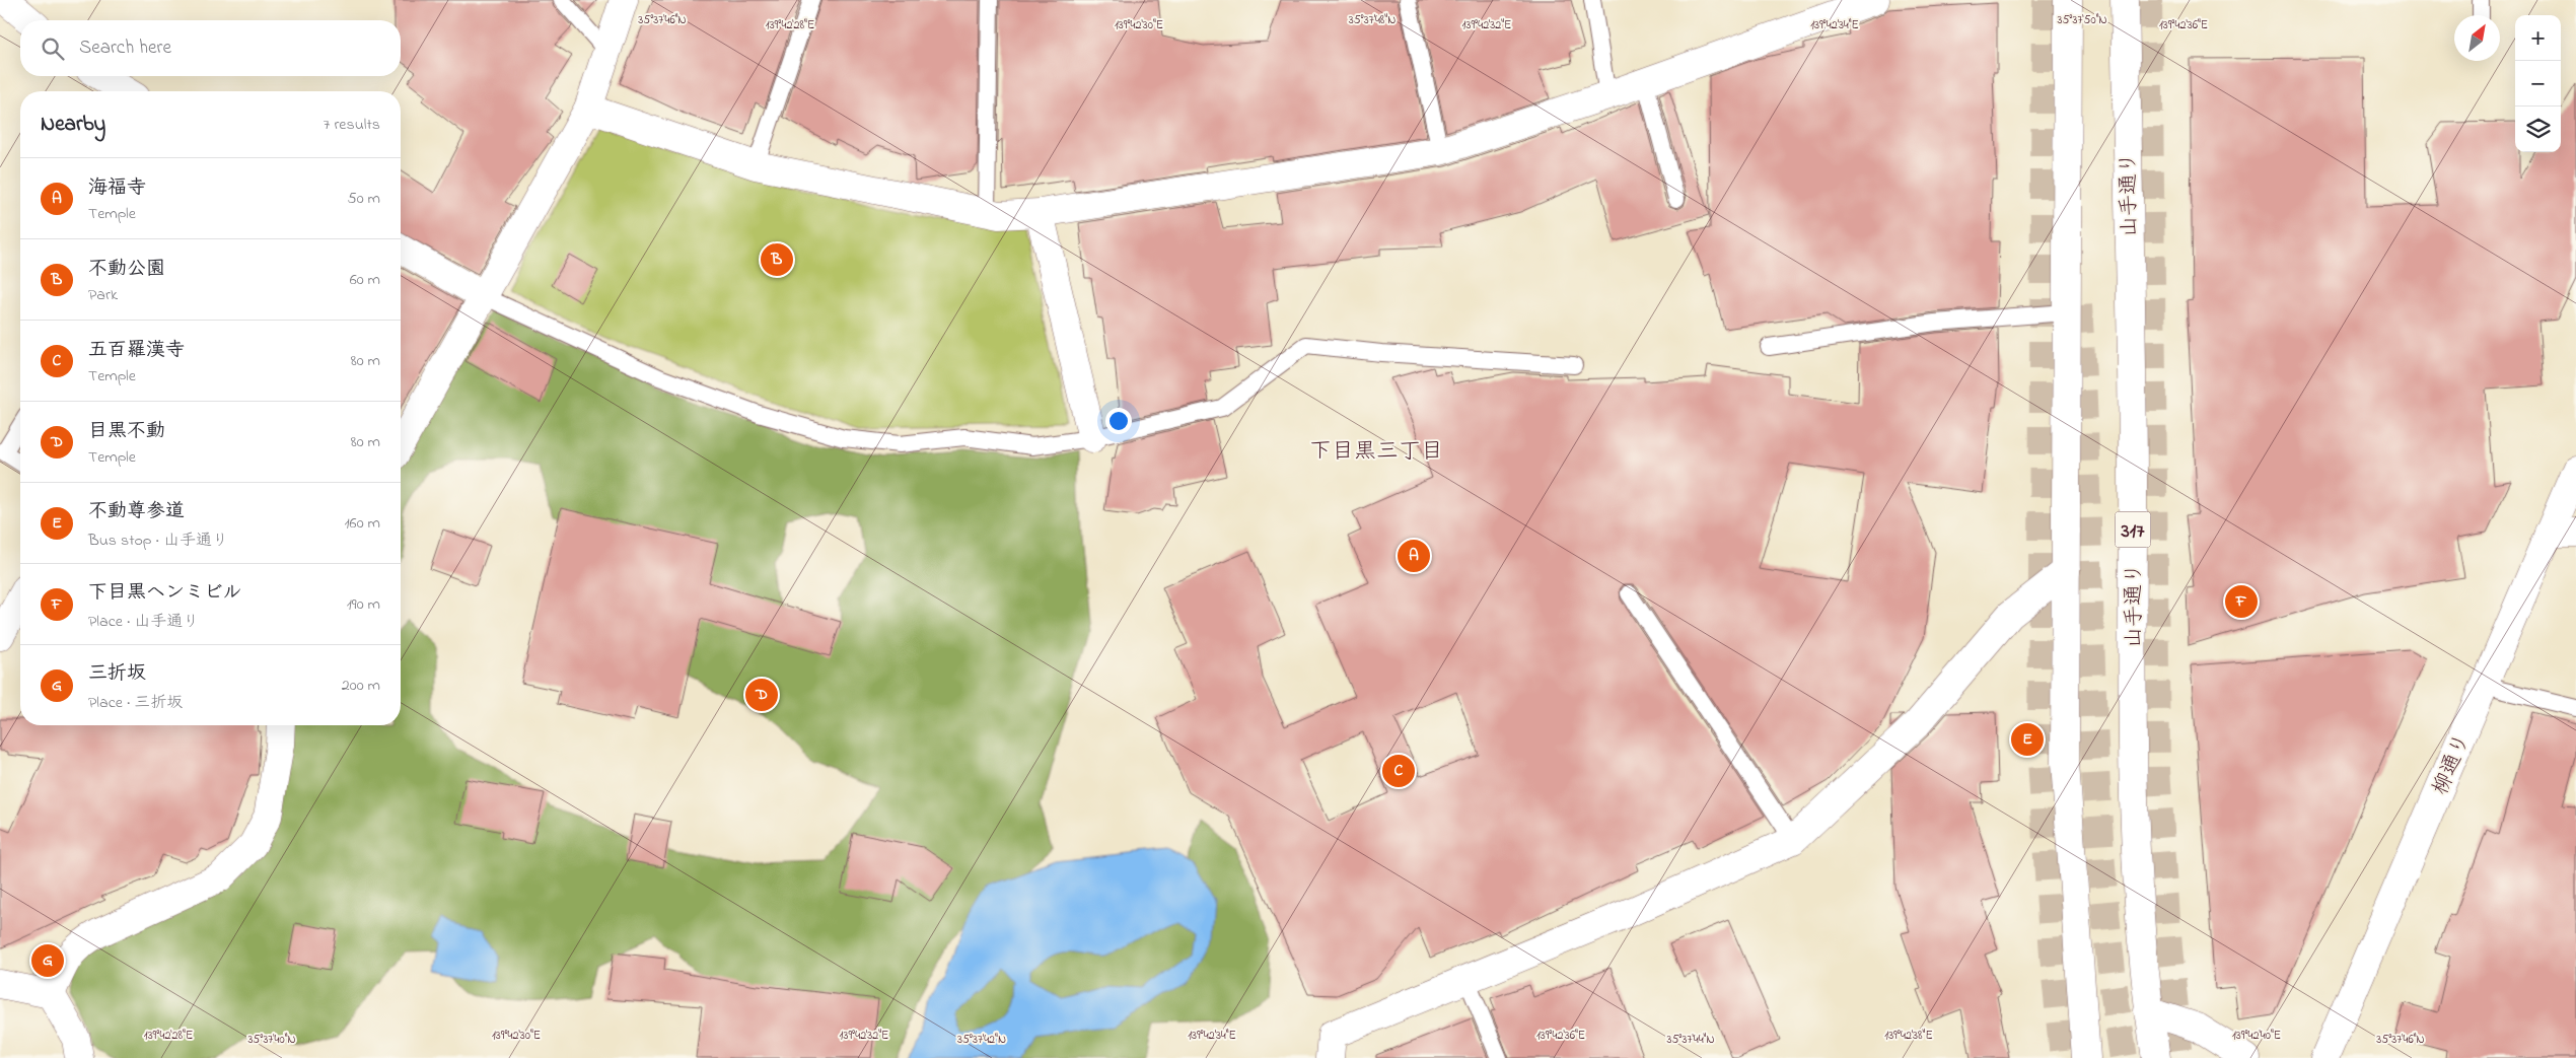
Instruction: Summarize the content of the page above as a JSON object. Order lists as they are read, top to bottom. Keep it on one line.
{"streets":{"street":["山手通り","317","柳通り"]},"districts":["下目黒三丁目"],"north":"top right","page":{"map_buttons":["+","−"],"search":"Search here","heading":["Nearby","7 results"],"list":[{"mark":"A","name":"海福寺","note":"Temple","value":"50 m"},{"mark":"B","name":"不動公園","note":"Park","value":"60 m"},{"mark":"C","name":"五百羅漢寺","note":"Temple","value":"80 m"},{"mark":"D","name":"目黒不動","note":"Temple","value":"80 m"},{"mark":"E","name":"不動尊参道","note":"Bus stop · 山手通り","value":"160 m"},{"mark":"F","name":"下目黒ヘンミビル","note":"Place · 山手通り","value":"190 m"},{"mark":"G","name":"三折坂","note":"Place · 三折坂","value":"200 m"}],"pins":["B","A","F","D","E","C","G"]},"coordinates":["35°37'46\"N","35°37'48\"N","35°37'50\"N","139°42'28\"E","139°42'30\"E","139°42'32\"E","139°42'36\"E","139°42'34\"E","139°42'38\"E","139°42'40\"E","35°37'40\"N","35°37'42\"N","35°37'44\"N"]}
